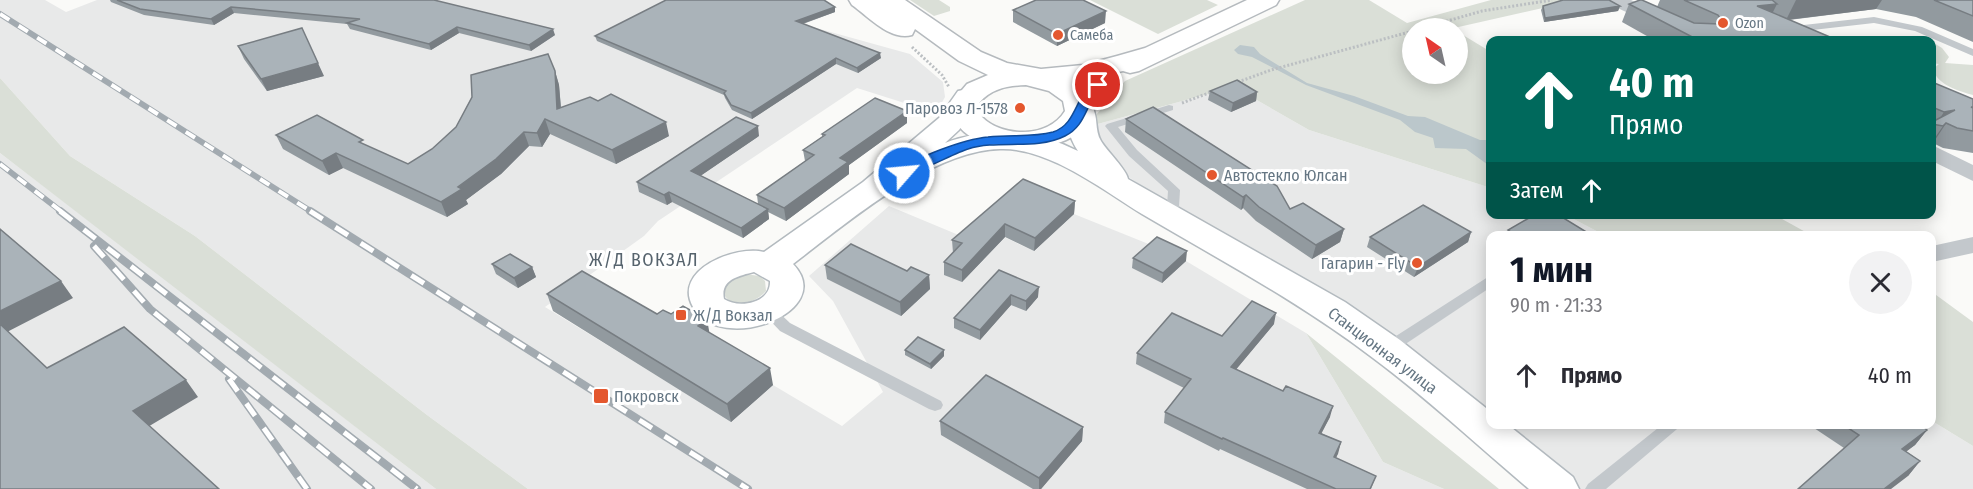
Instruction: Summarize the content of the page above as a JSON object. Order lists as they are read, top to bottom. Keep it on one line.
{"streets":{"street":["Станционная улица"]},"districts":["Ж/Д ВОКЗАЛ"],"places":{"other":["Ozon","Самеба","Паровоз Л-1578","Автостекло Юлсан","Гагарин - Fly"],"transit":["Ж/Д Вокзал","Покровск"]},"north":"top left","page":{"turn":["40 m","Прямо"],"then":"Затем","heading":["1 мин","90 m · 21:33"],"list":[{"name":"Прямо","value":"40 m"}]}}
